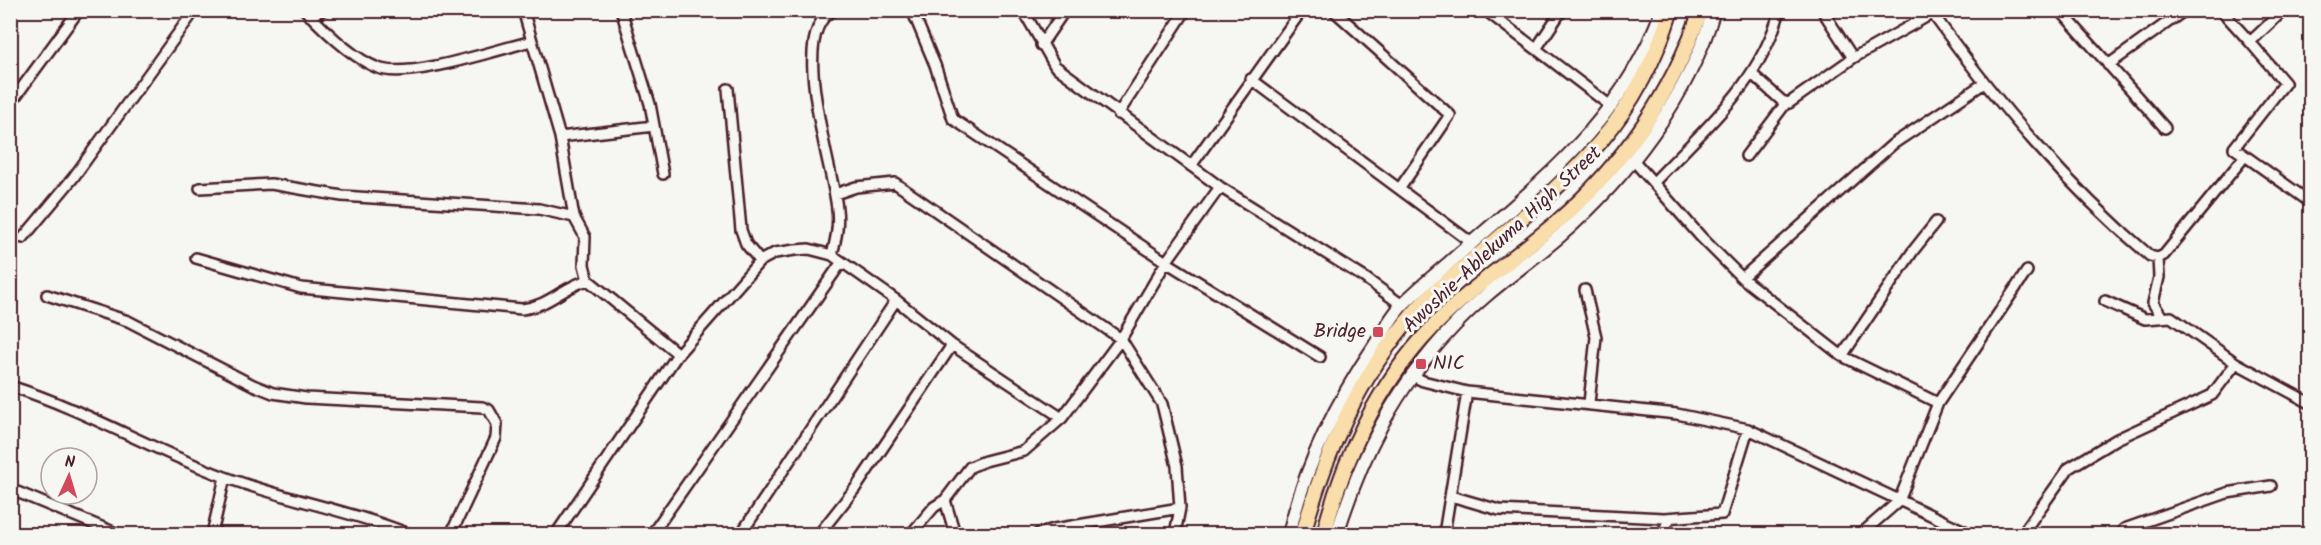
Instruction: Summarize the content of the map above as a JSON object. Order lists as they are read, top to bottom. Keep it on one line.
{"streets":{"main road":["Awoshie-Ablekuma High Street"]},"places":{"transit":["Bridge","NIC"]},"north":"top"}
